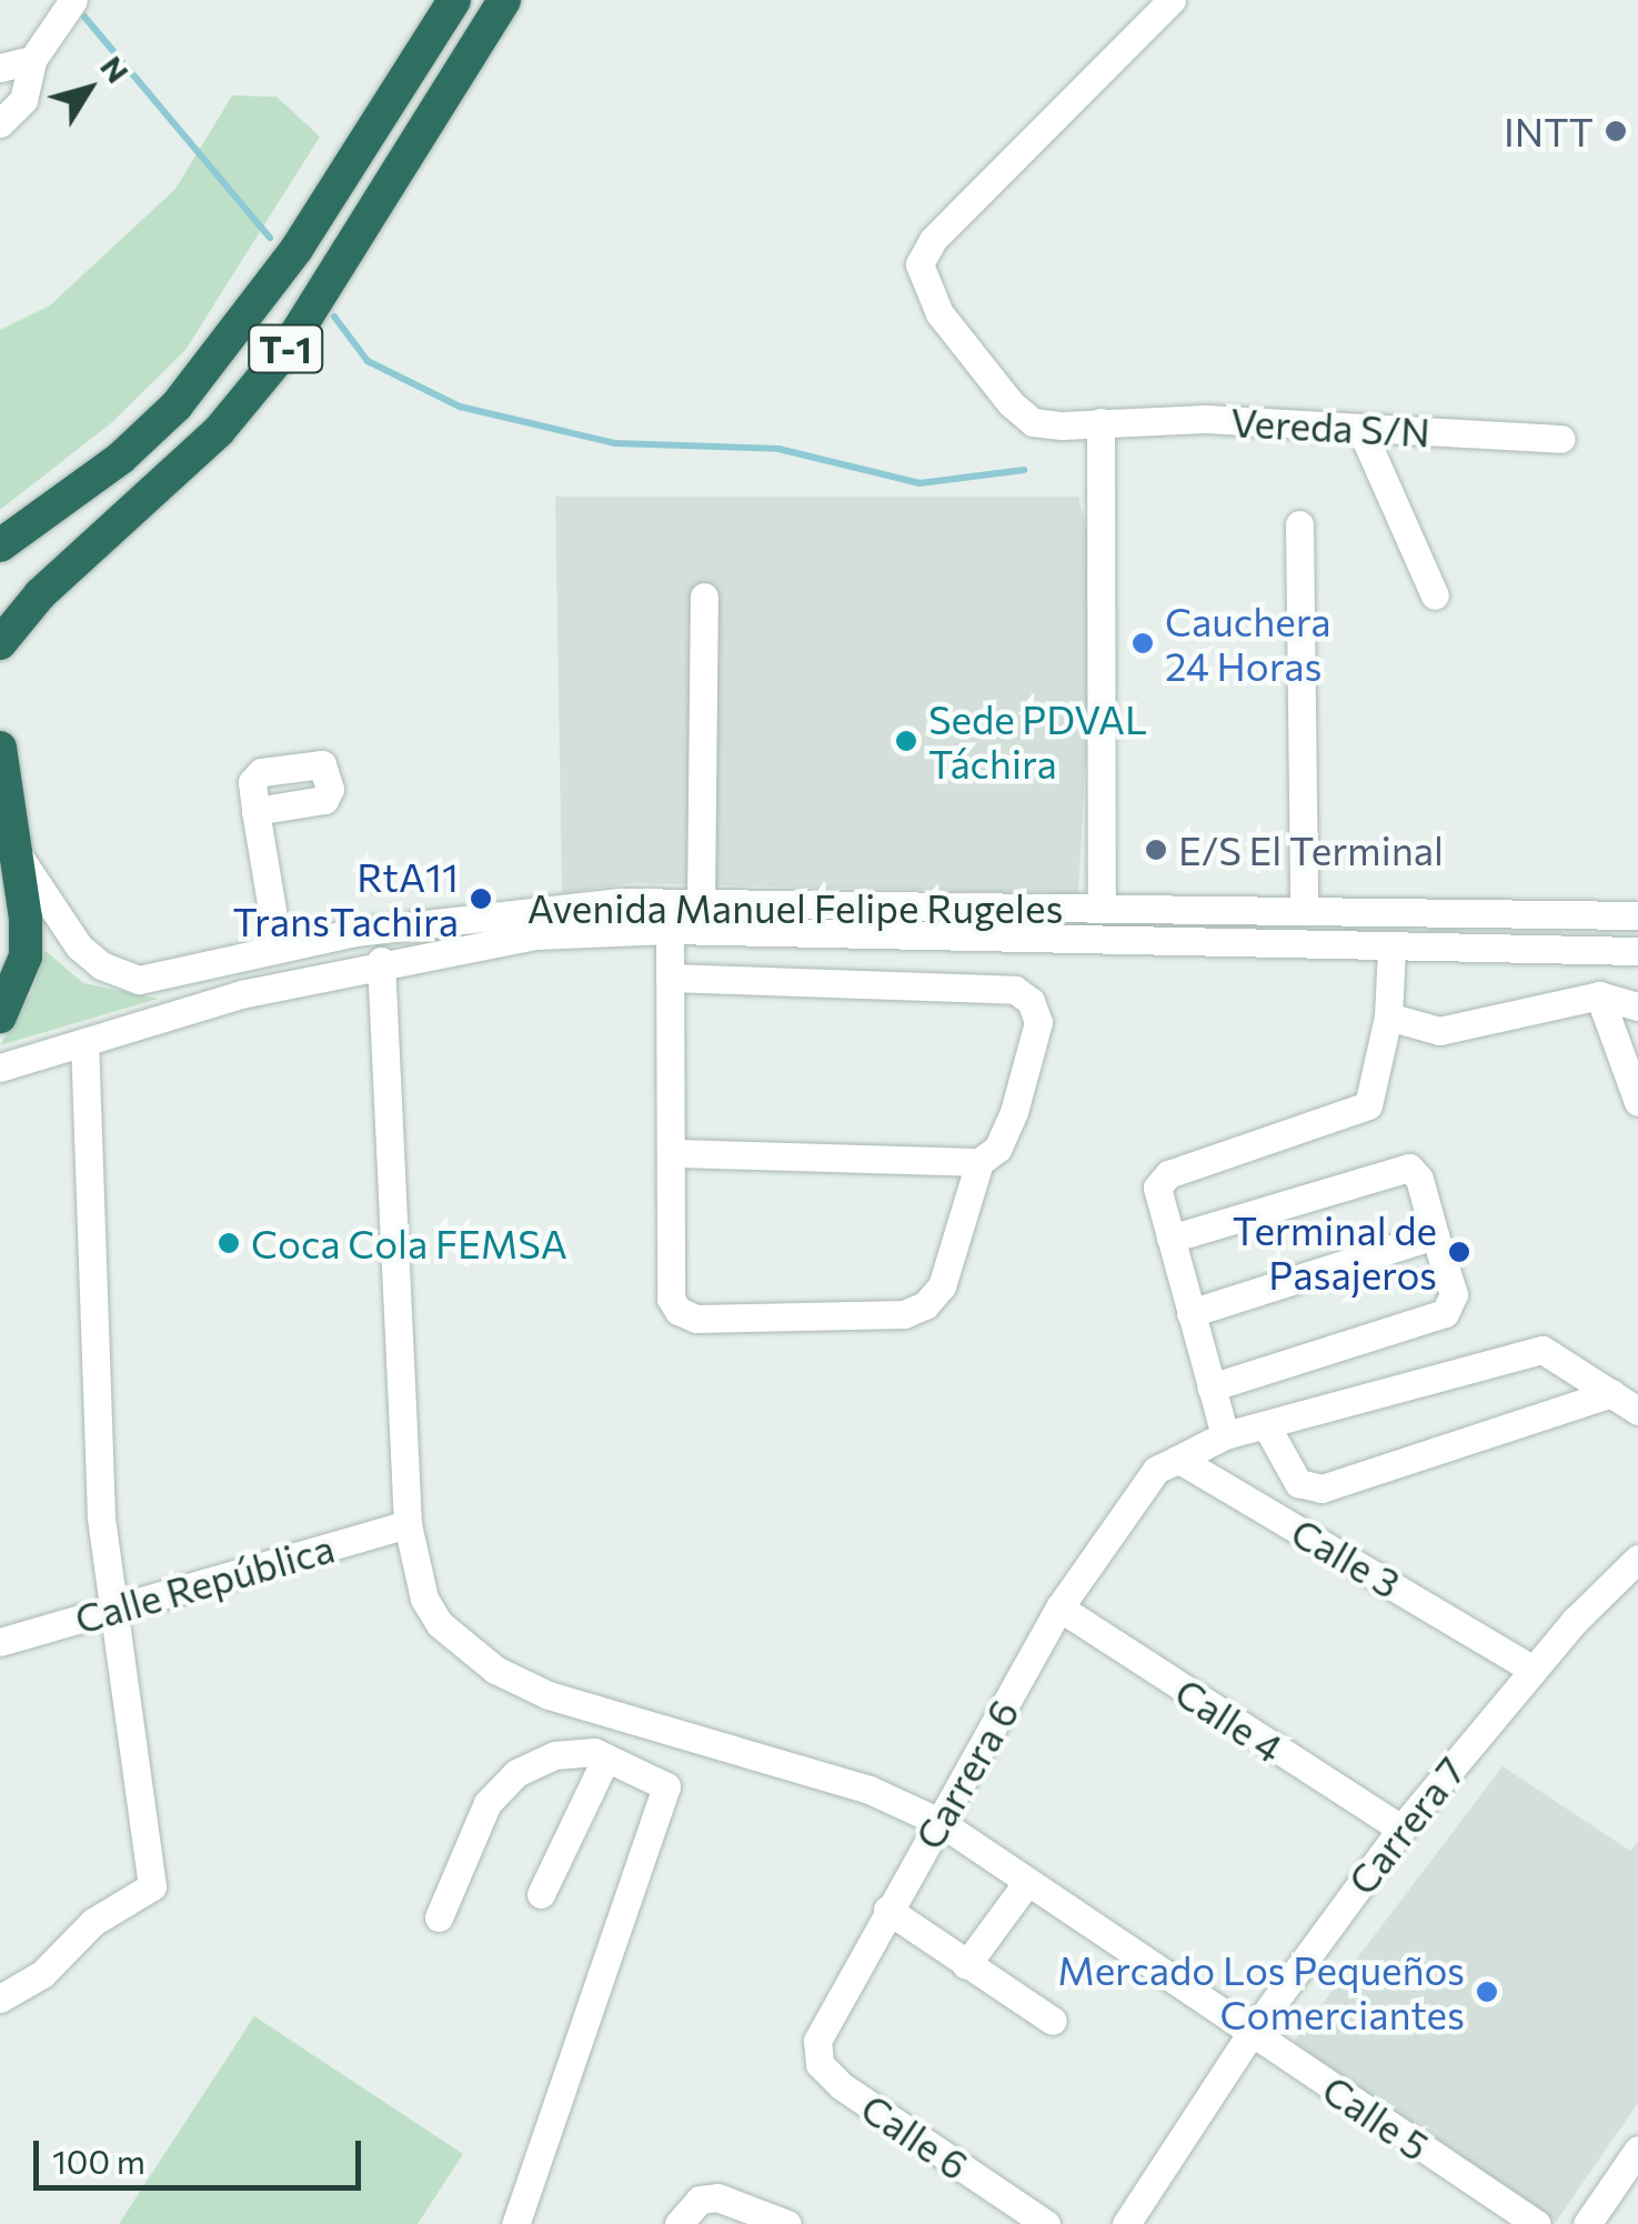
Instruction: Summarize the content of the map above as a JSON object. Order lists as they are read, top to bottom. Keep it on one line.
{"streets":{"highway":["T-1"],"street":["Vereda S/N","Avenida Manuel Felipe Rugeles","Calle 3","Calle República","Calle 4","Carrera 6","Carrera 7","Calle 5","Calle 6"]},"crossings":[["Avenida Manuel Felipe Rugeles","Calle 5"],["Calle 3","Carrera 6"],["Calle 3","Carrera 7"],["Calle República","Calle 5"],["Calle 4","Carrera 6"],["Calle 4","Carrera 7"],["Carrera 6","Calle 5"],["Carrera 6","Calle 6"],["Carrera 7","Calle 5"]],"places":["INTT","Cauchera 24 Horas","Sede PDVAL Táchira","E/S El Terminal","RtA11 TransTachira","Coca Cola FEMSA","Terminal de Pasajeros","Mercado Los Pequeños Comerciantes"],"scale_bar":"100 m","north":"top right"}
